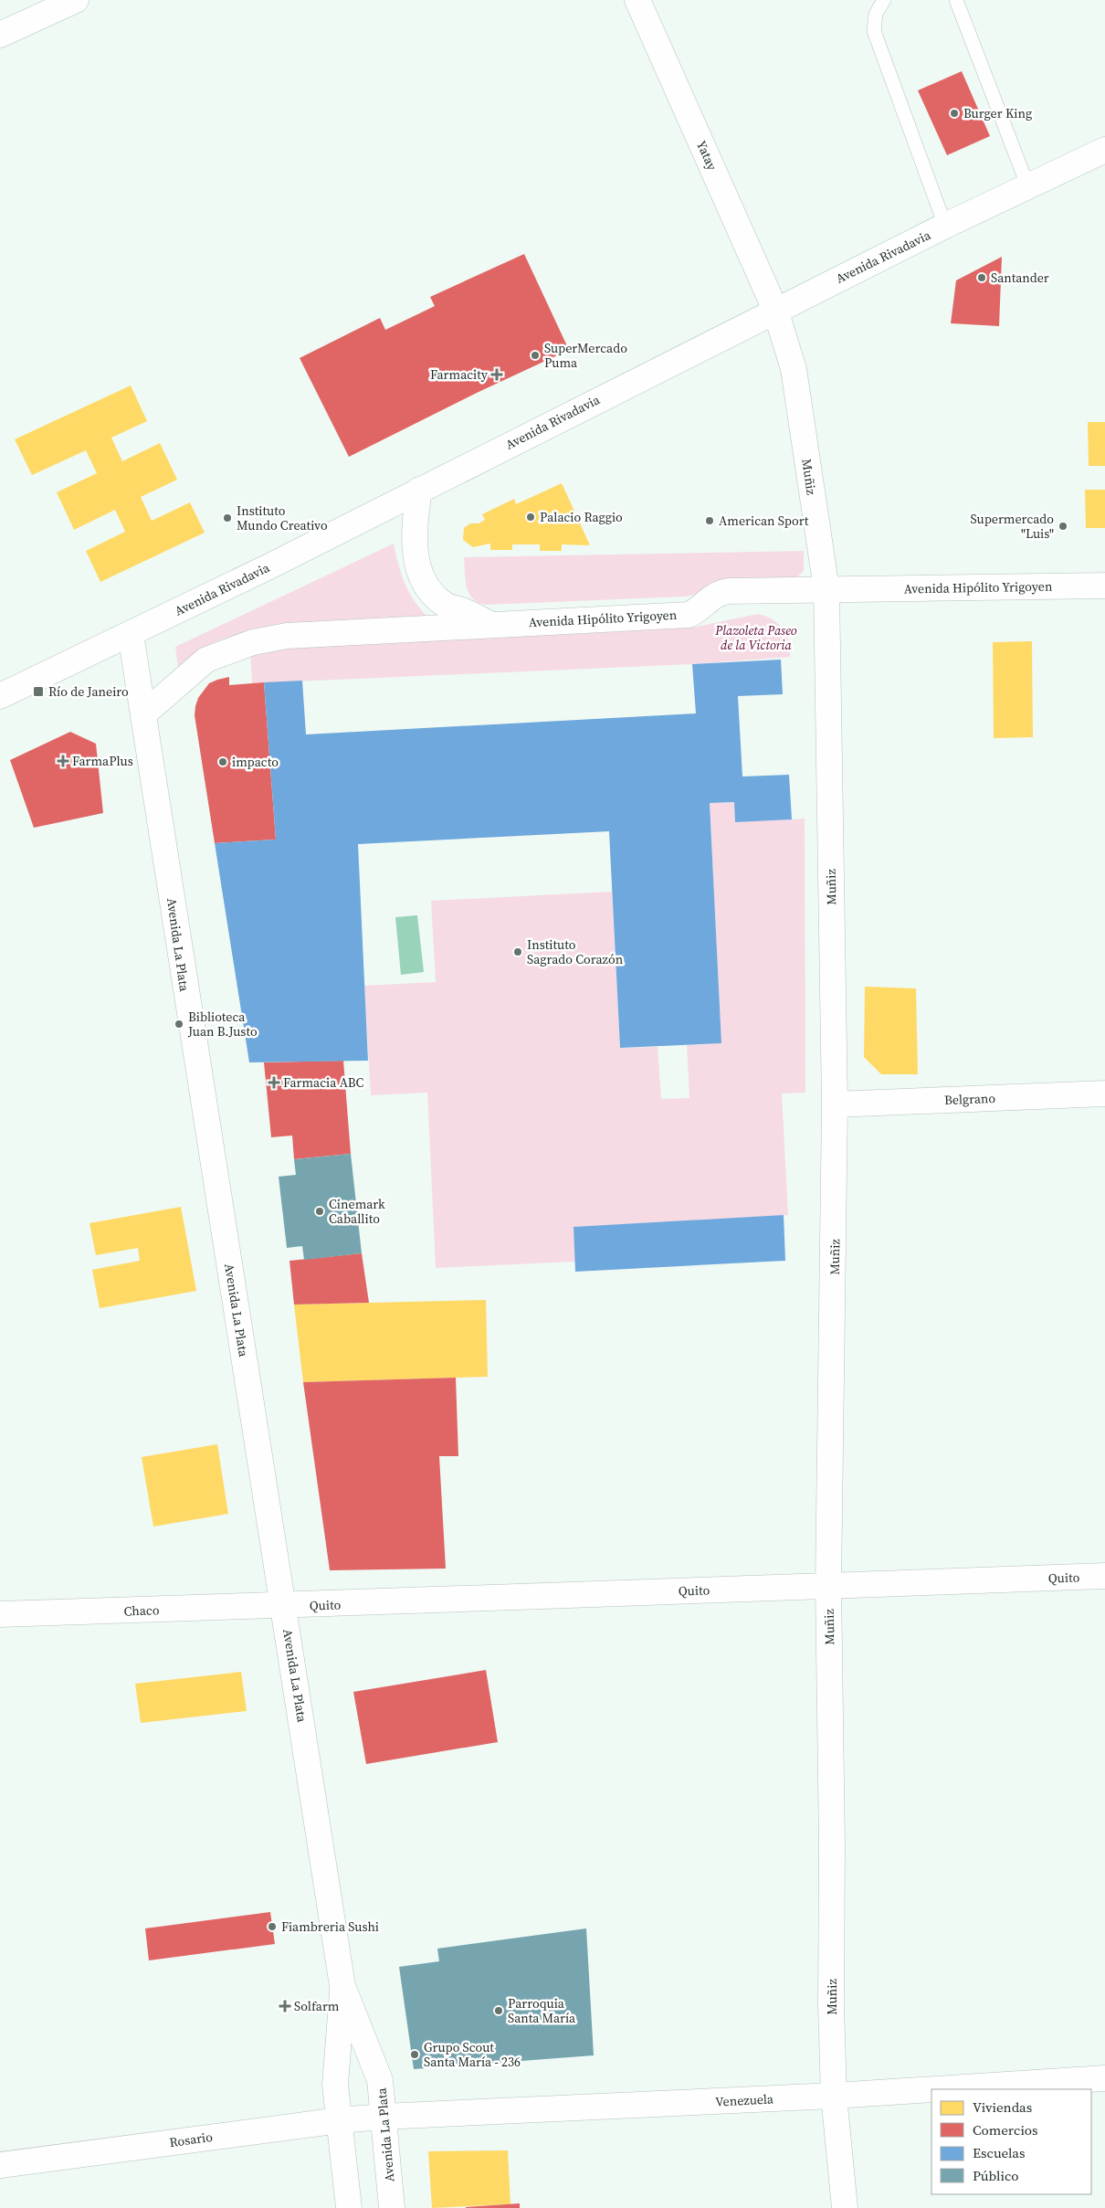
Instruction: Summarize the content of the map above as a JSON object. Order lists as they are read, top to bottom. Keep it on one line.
{"streets":{"street":["Yatay","Avenida Rivadavia","Muñiz","Avenida Hipólito Yrigoyen","Avenida La Plata","Belgrano","Quito","Chaco","Venezuela","Rosario"]},"crossings":[["Yatay","Avenida Rivadavia"],["Yatay","Muñiz"],["Avenida Rivadavia","Muñiz"],["Avenida Rivadavia","Avenida La Plata"],["Muñiz","Avenida Hipólito Yrigoyen"],["Muñiz","Belgrano"],["Muñiz","Quito"],["Muñiz","Venezuela"],["Avenida Hipólito Yrigoyen","Avenida La Plata"],["Avenida La Plata","Quito"],["Avenida La Plata","Chaco"],["Avenida La Plata","Venezuela"],["Avenida La Plata","Rosario"],["Quito","Chaco"],["Venezuela","Rosario"]],"parks":["Plazoleta Paseo de la Victoria"],"places":{"other":["Burger King","Santander","SuperMercado Puma","Palacio Raggio","Instituto Mundo Creativo","American Sport","Supermercado \"Luis\"","impacto","Instituto Sagrado Corazón","Biblioteca Juan B.Justo","Cinemark Caballito","Fiambreria Sushi","Parroquia Santa María","Grupo Scout Santa María - 236"],"health":["Farmacity","FarmaPlus","Farmacia ABC","Solfarm"],"transit":["Río de Janeiro"]},"legend":["Viviendas","Comercios","Escuelas","Público"]}
